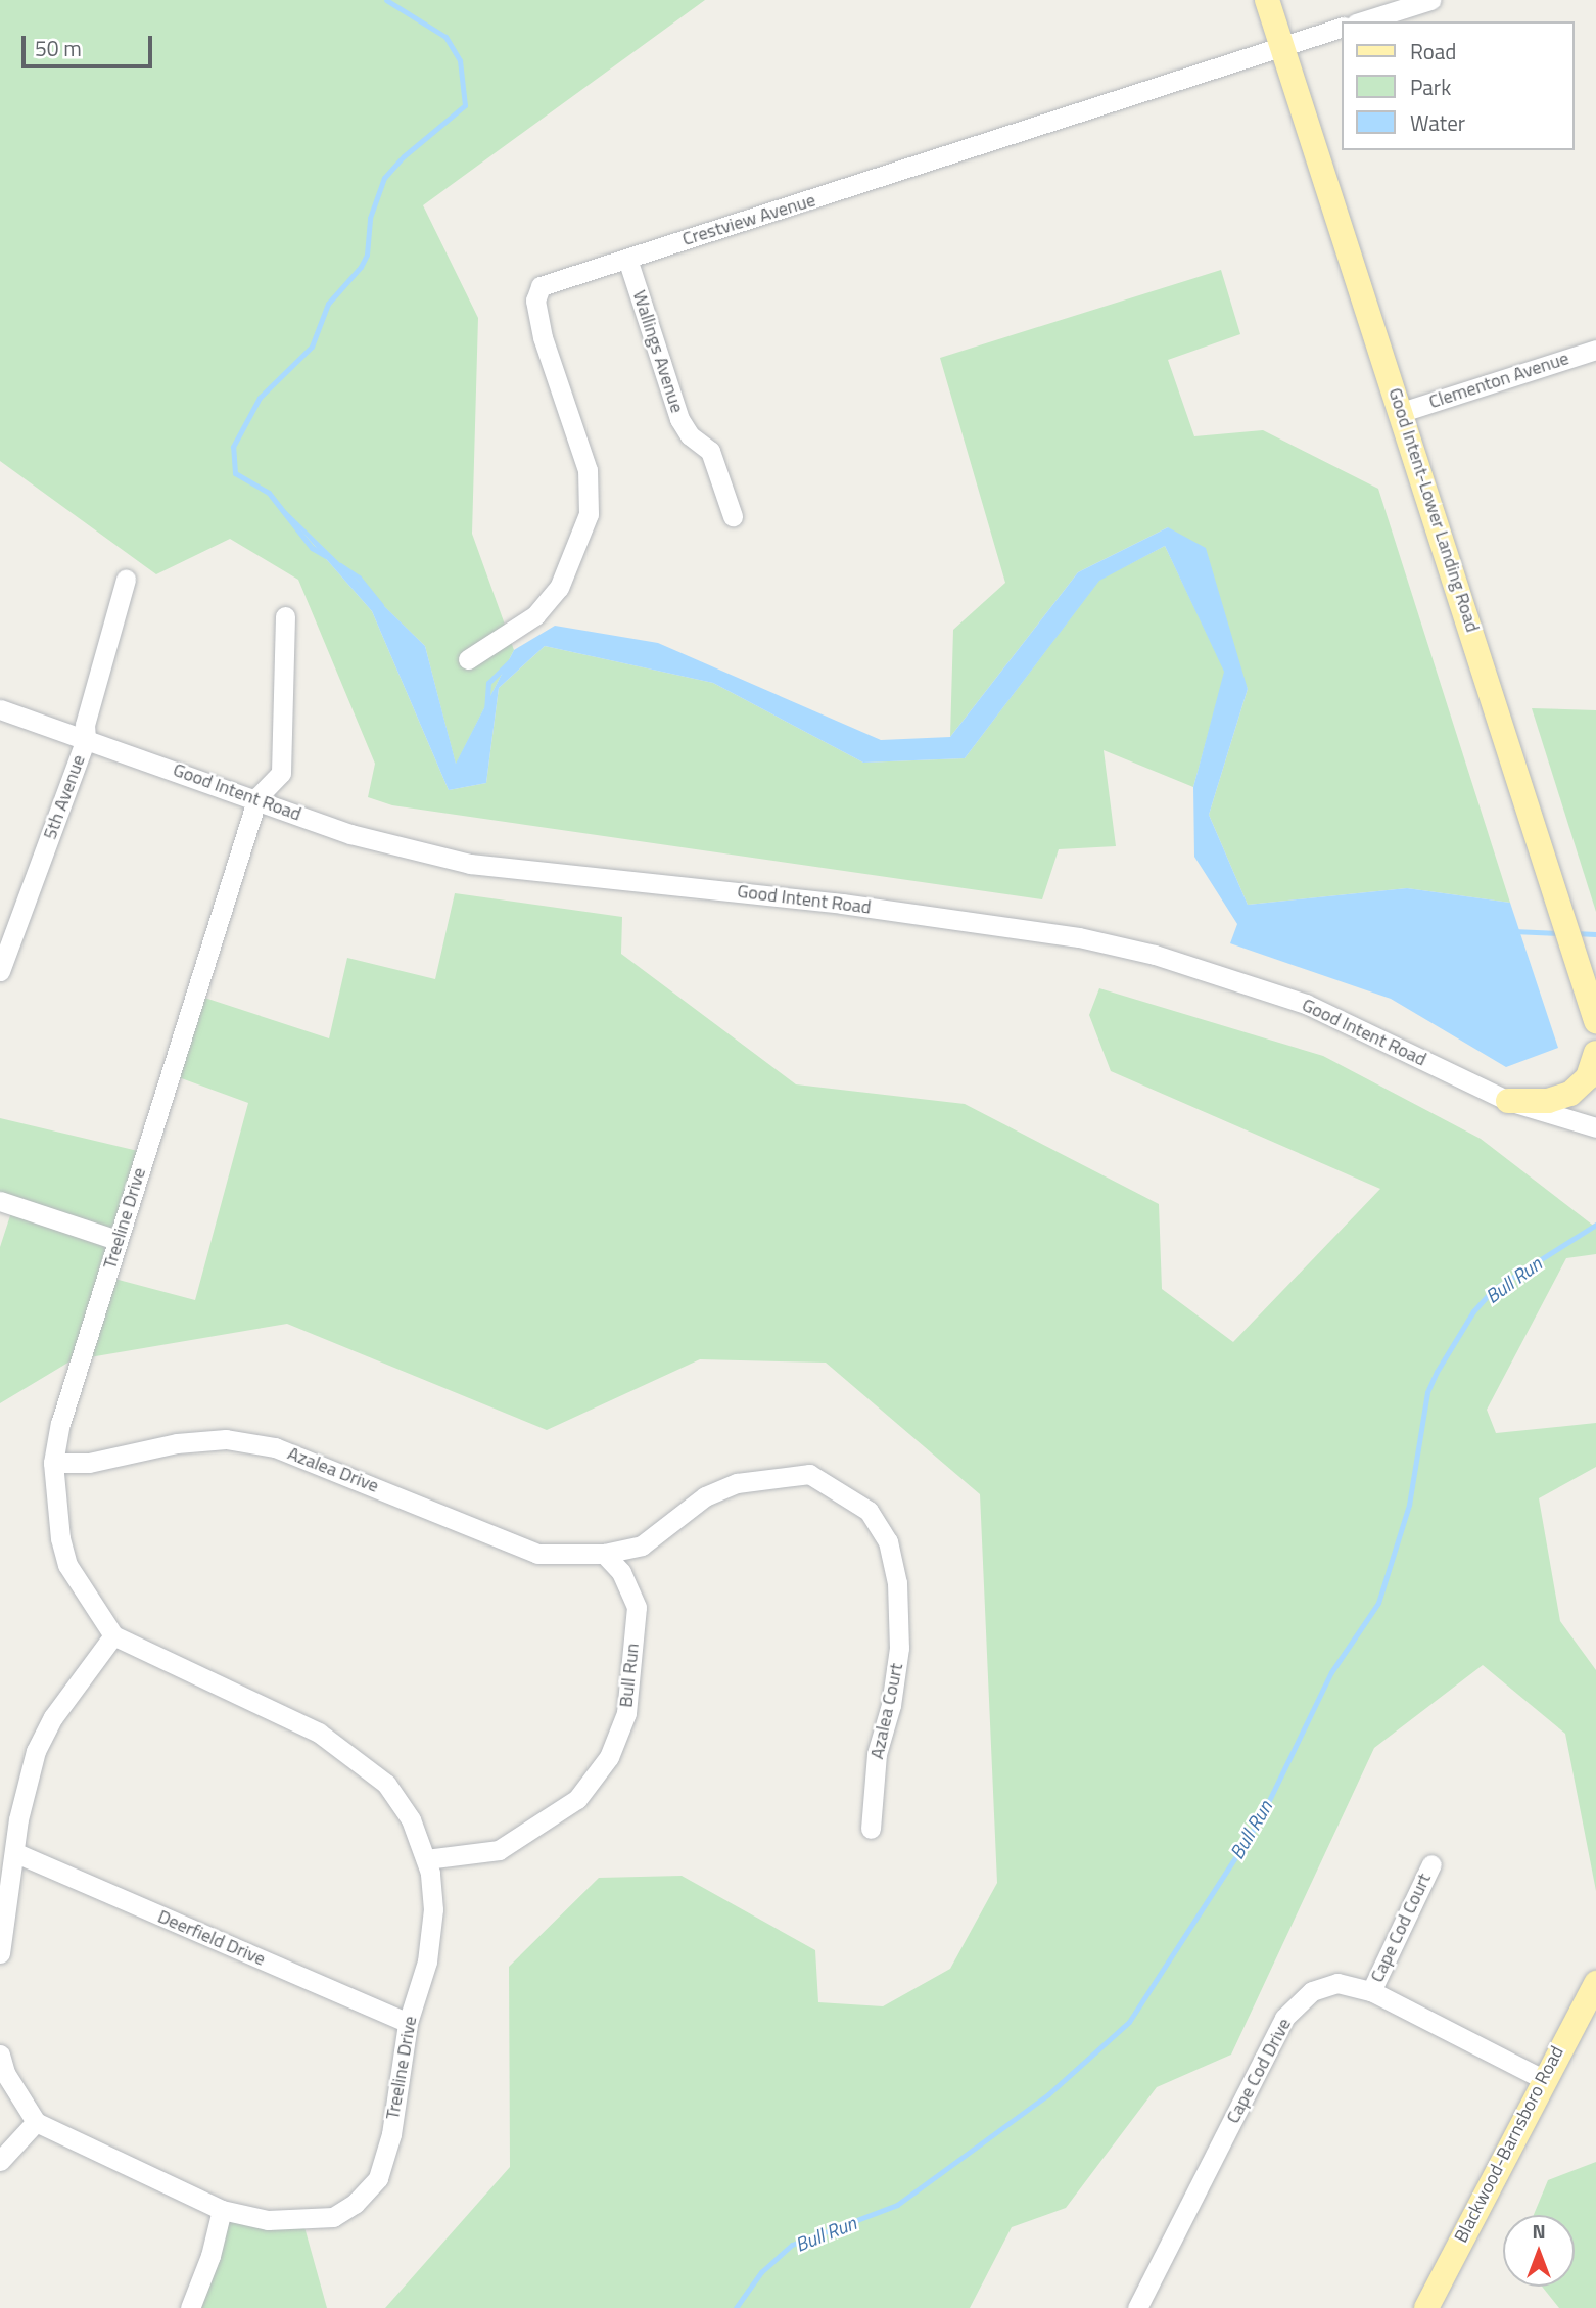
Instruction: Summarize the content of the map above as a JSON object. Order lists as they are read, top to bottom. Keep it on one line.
{"streets":{"main road":["Good Intent-Lower Landing Road","Blackwood-Barnsboro Road"],"street":["Crestview Avenue","Wallings Avenue","Clementon Avenue","Good Intent Road","5th Avenue","Treeline Drive","Azalea Drive","Bull Run","Azalea Court","Cape Cod Court","Deerfield Drive","Cape Cod Drive"]},"crossings":[["Crestview Avenue","Wallings Avenue"],["Crestview Avenue","Good Intent-Lower Landing Road"],["Clementon Avenue","Good Intent-Lower Landing Road"],["Good Intent Road","5th Avenue"],["Good Intent Road","Treeline Drive"],["Treeline Drive","Azalea Drive"],["Treeline Drive","Bull Run"],["Treeline Drive","Deerfield Drive"],["Azalea Drive","Bull Run"],["Azalea Drive","Azalea Court"],["Bull Run","Azalea Court"],["Cape Cod Court","Cape Cod Drive"],["Cape Cod Drive","Blackwood-Barnsboro Road"]],"water":["Bull Run"],"legend":["Road","Park","Water"],"scale_bar":"50 m","north":"top"}
